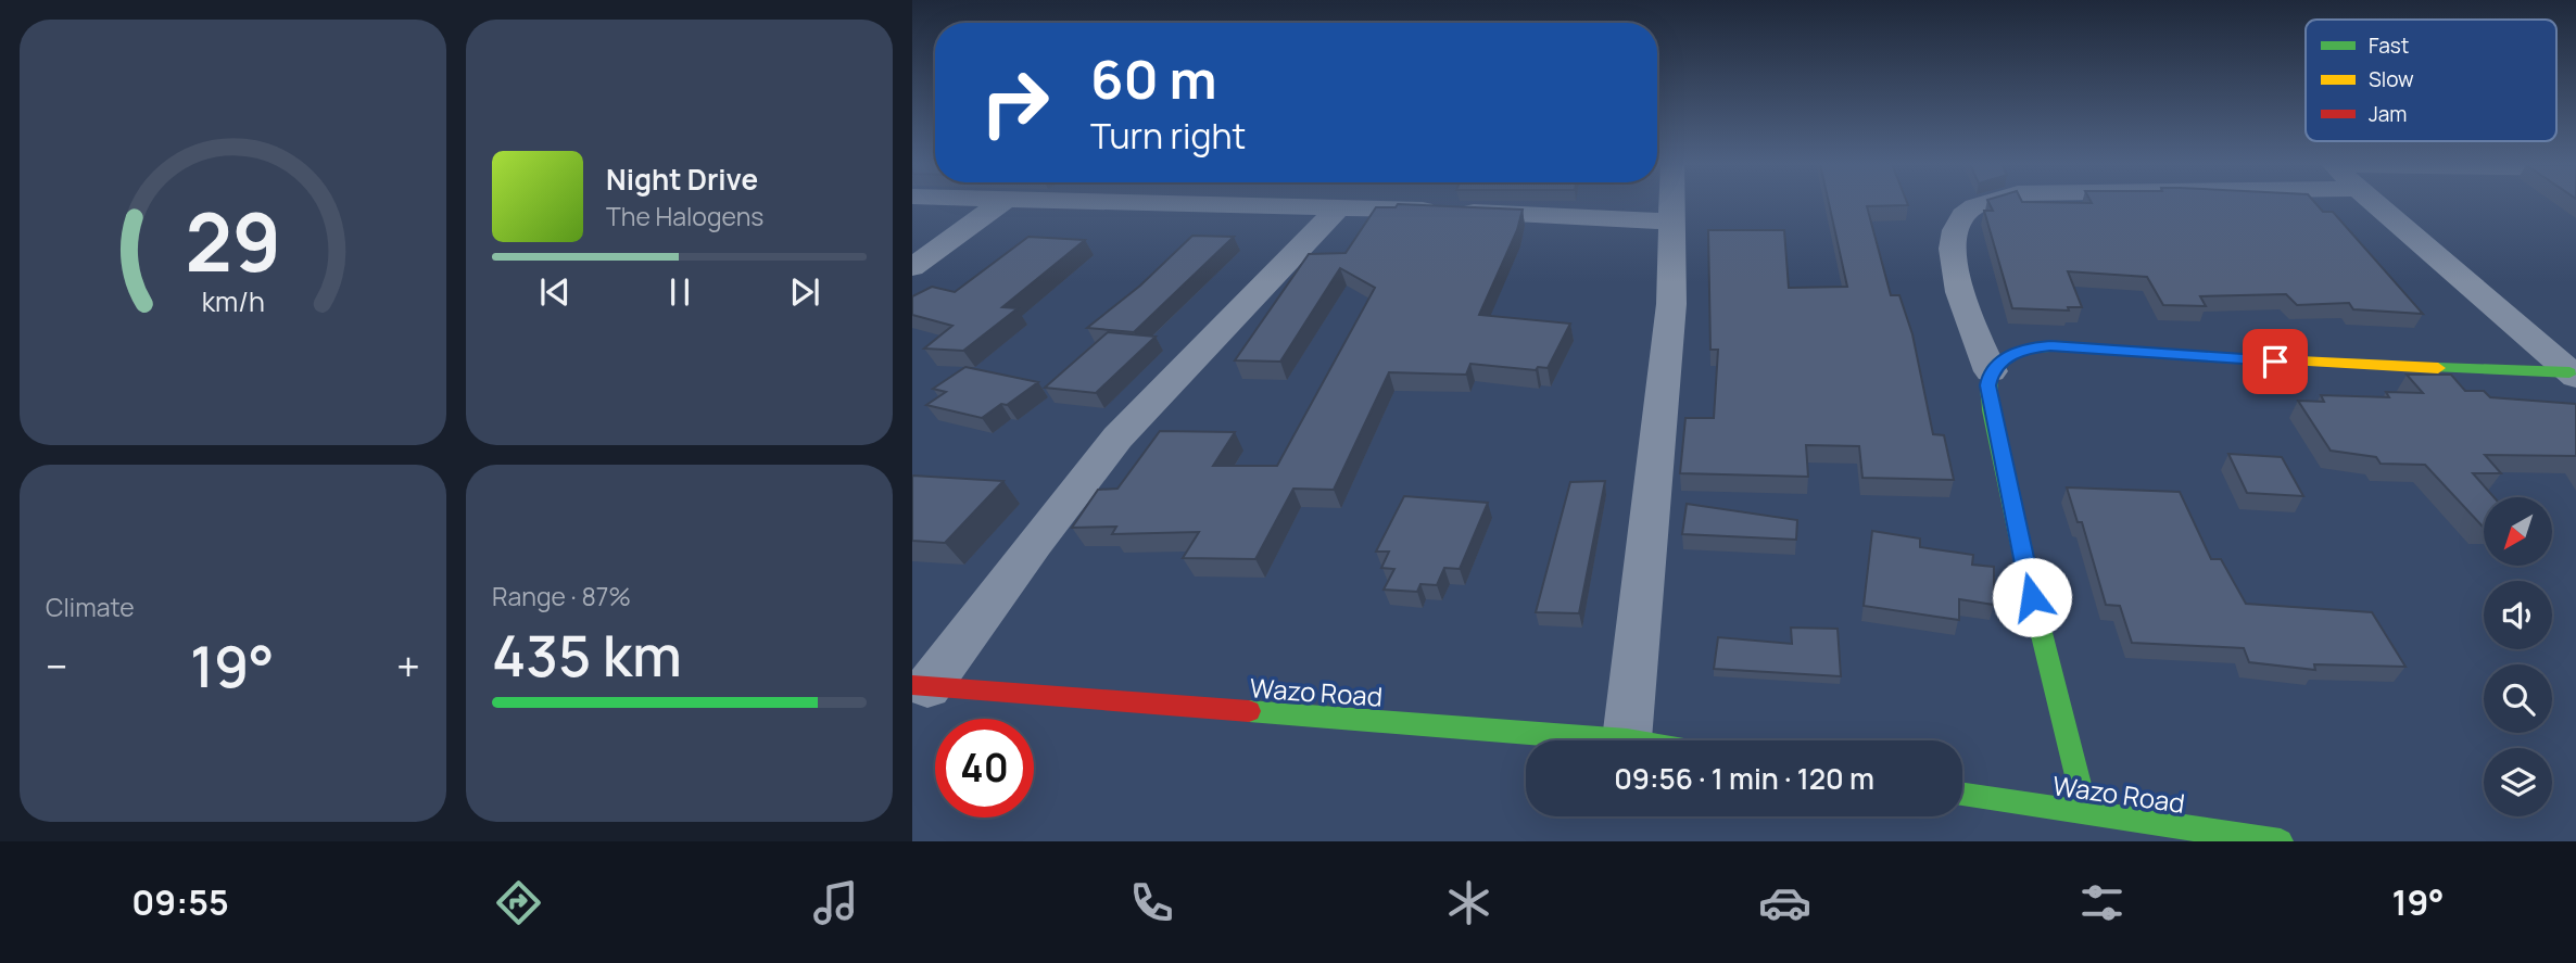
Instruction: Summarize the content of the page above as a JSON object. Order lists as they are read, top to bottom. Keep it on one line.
{"streets":{"street":["Wazo Road"]},"legend":["Fast","Slow","Jam"],"north":"bottom left","page":{"turn":["60 m","Turn right"],"song":["Night Drive","The Halogens"],"tile":["Climate",["Range · 87%","435 km"]],"heat":["−","19°","+"],"limit":"40","trip":"09:56 · 1 min · 120 m","tabs":["09:55","19°"],"gauge":["29","km/h"]}}
